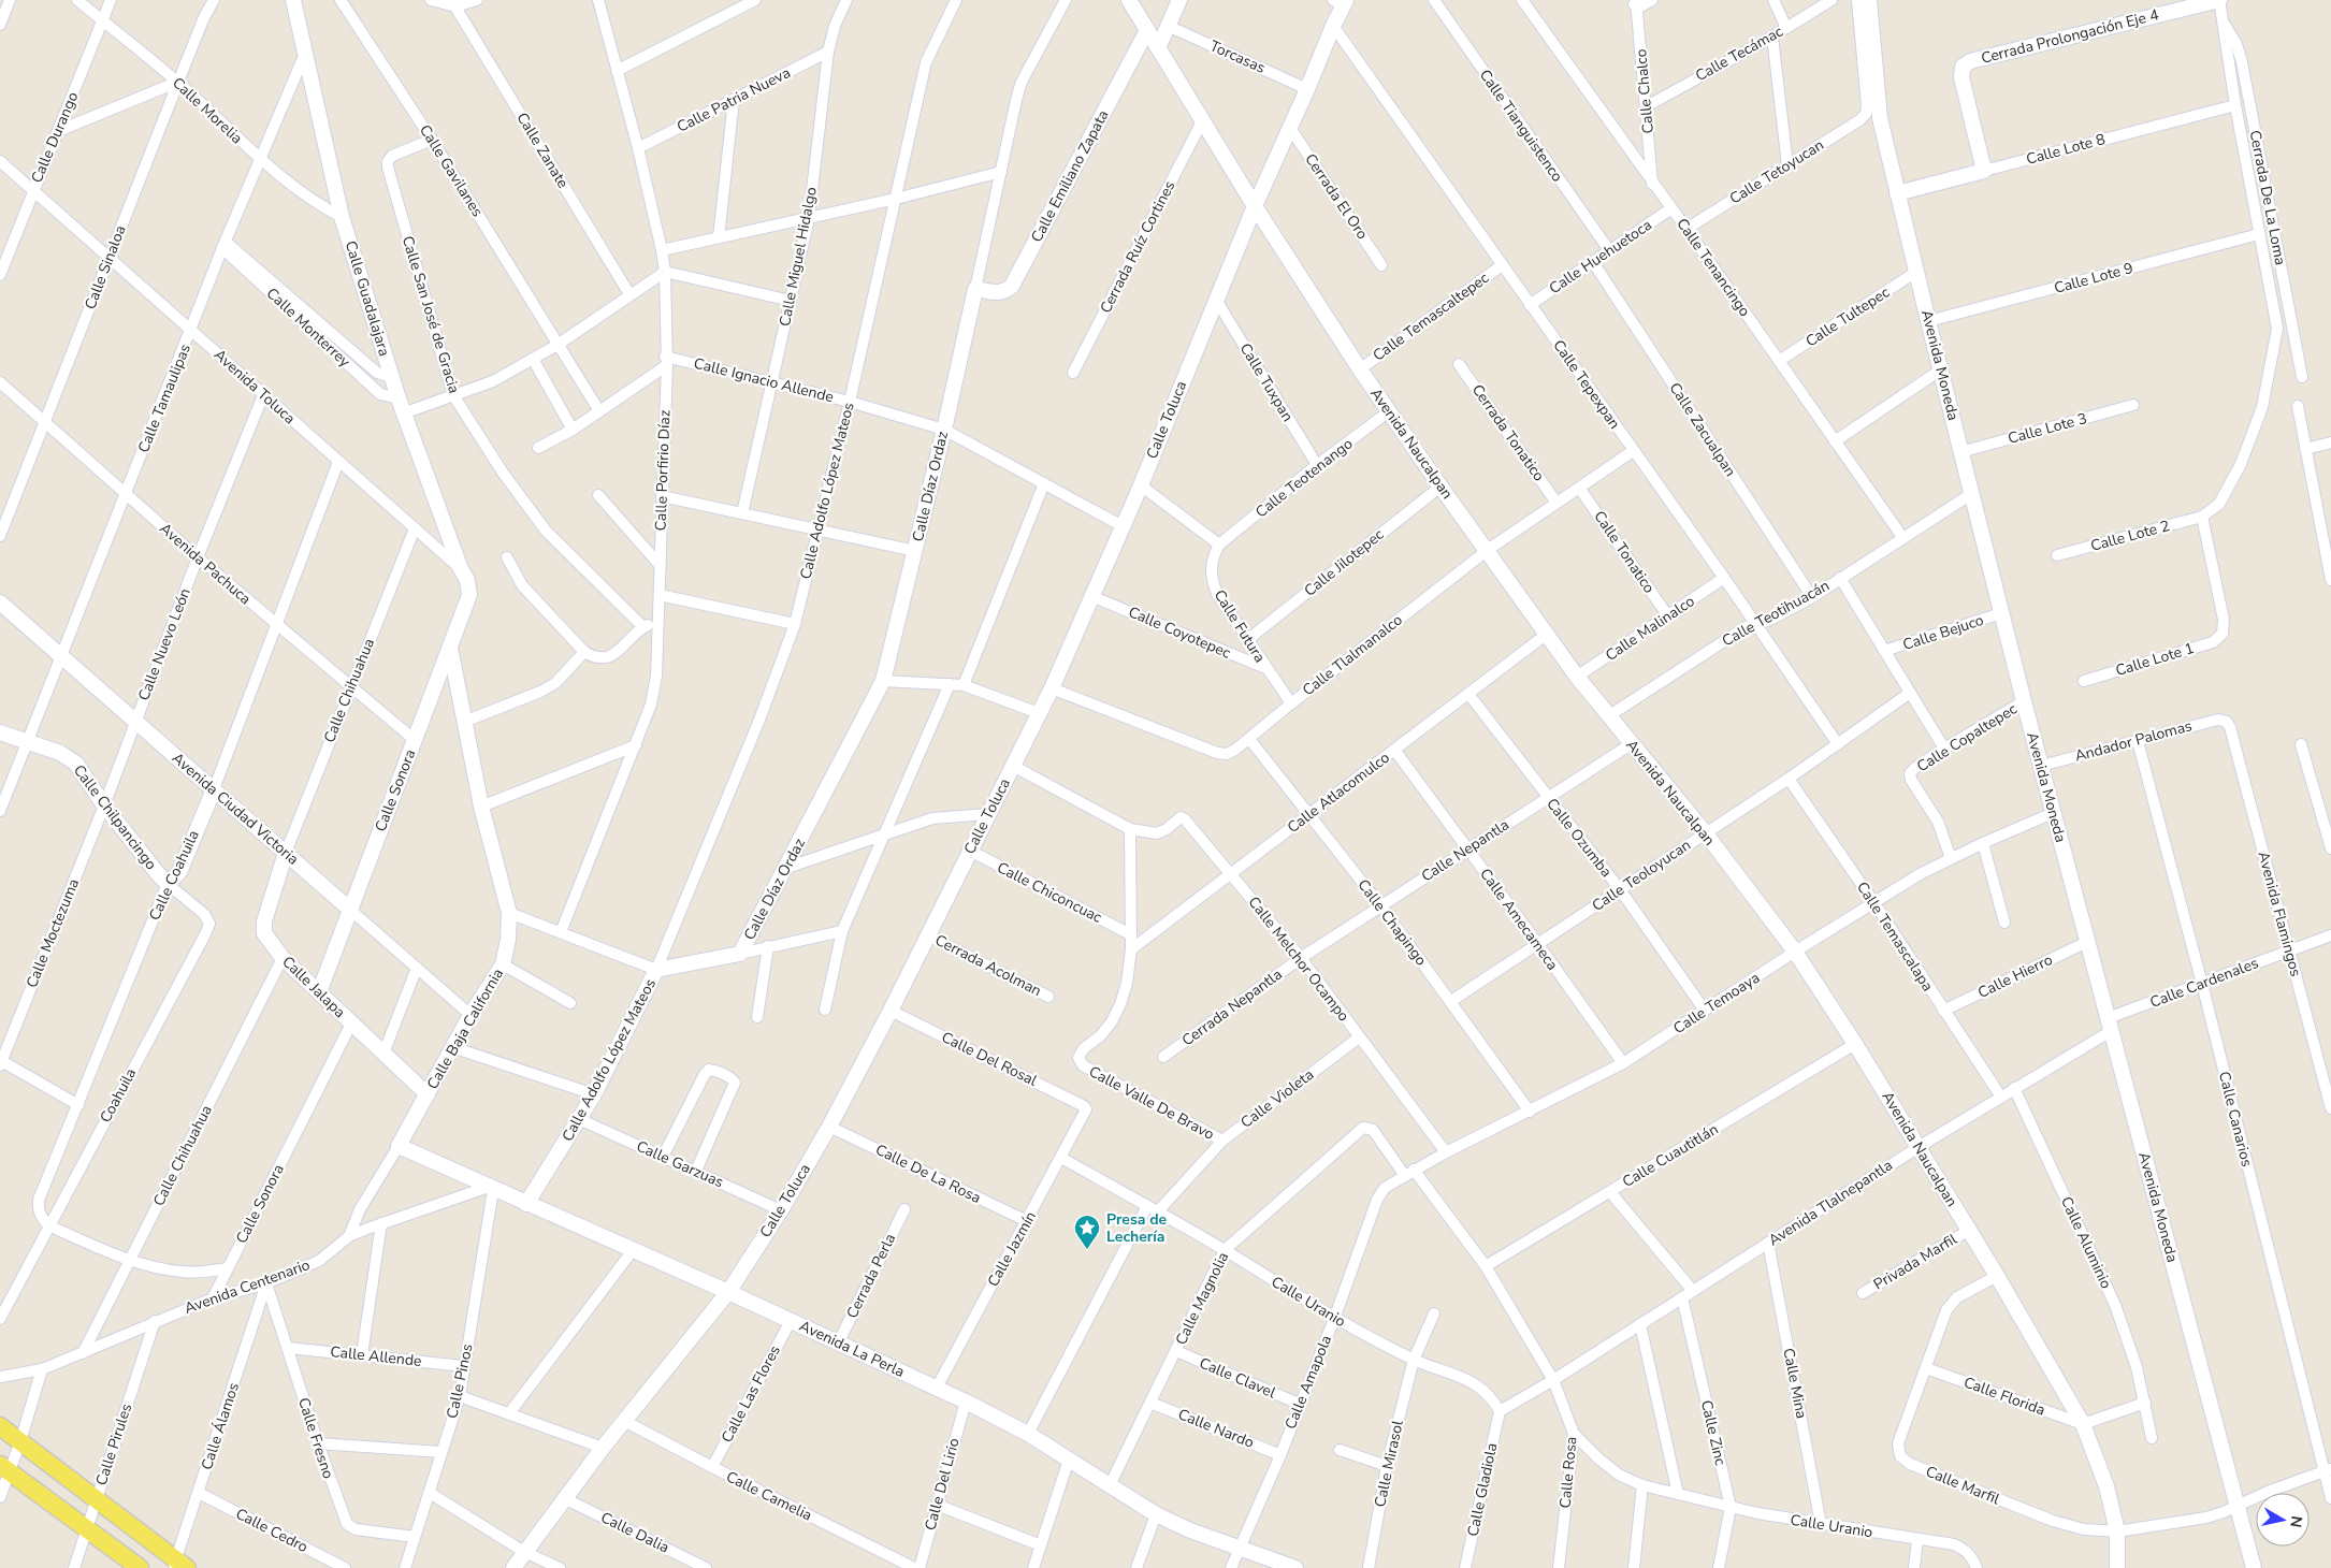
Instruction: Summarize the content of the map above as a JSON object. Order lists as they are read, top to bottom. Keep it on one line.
{"streets":{"main road":["Cerrada Prolongación Eje 4","Calle Lote 8","Calle Emiliano Zapata","Calle Guadalajara","Avenida Moneda","Calle Toluca","Avenida Naucalpan","Calle Díaz Ordaz","Calle Adolfo López Mateos","Calle Sonora","Avenida Ciudad Victoria","Calle Chilpancingo","Calle Coahuila","Calle Jalapa","Calle Baja California","Avenida La Perla"],"street":["Calle Tecámac","Torcasas","Calle Chalco","Calle Patria Nueva","Calle Morelia","Calle Tianguistenco","Calle Durango","Calle Zanate","Calle Gavilanes","Calle Tetoyucan","Cerrada El Oro","Cerrada De La Loma","Cerrada Ruíz Cortines","Calle Miguel Hidalgo","Calle Huehuetoca","Calle Sinaloa","Calle Tenancingo","Calle Lote 9","Calle San José de Gracia","Calle Temascaltepec","Calle Tultepec","Calle Monterrey","Calle Ignacio Allende","Calle Tuxpan","Calle Tepexpan","Avenida Toluca","Calle Tamaulipas","Calle Lote 3","Calle Zacualpan","Cerrada Tonatico","Calle Porfirio Díaz","Calle Teotenango","Calle Lote 2","Calle Tonatico","Calle Jilotepec","Avenida Pachuca","Calle Teotihuacán","Calle Futura","Calle Malinalco","Calle Coyotepec","Calle Bejuco","Calle Nuevo León","Calle Tlalmanalco","Calle Lote 1","Calle Chihuahua","Calle Copaltepec","Andador Palomas","Calle Atlacomulco","Calle Ozumba","Calle Nepantla","Calle Teoloyucan","Calle Chiconcuac","Avenida Flamingos","Calle Amecameca","Calle Chapingo","Calle Moctezuma","Calle Temascalapa","Calle Melchor Ocampo","Cerrada Acolman","Calle Hierro","Calle Cardenales","Calle Temoaya","Cerrada Nepantla","Calle Del Rosal","Coahuila","Calle Violeta","Calle Valle De Bravo","Calle Canarios","Calle Cuautitlán","Calle Garzuas","Calle De La Rosa","Avenida Tlalnepantla","Calle Aluminio","Calle Jazmín","Privada Marfil","Cerrada Perla","Avenida Centenario","Calle Magnolia","Calle Uranio","Calle Allende","Calle Clavel","Calle Pinos","Calle Amapola","Calle Mina","Calle Las Flores","Calle Florida","Calle Álamos","Calle Nardo","Calle Zinc","Calle Fresno","Calle Pirules","Calle Mirasol","Calle Rosa","Calle Del Lirio","Calle Marfil","Calle Gladiola","Calle Camelia","Calle Cedro","Calle Dalia"]},"crossings":[["Cerrada Prolongación Eje 4","Calle Lote 8"],["Cerrada Prolongación Eje 4","Cerrada De La Loma"],["Calle Tecámac","Calle Chalco"],["Torcasas","Calle Toluca"],["Calle Chalco","Calle Tenancingo"],["Calle Patria Nueva","Calle Miguel Hidalgo"],["Calle Patria Nueva","Calle Porfirio Díaz"],["Calle Morelia","Calle Durango"],["Calle Morelia","Calle Sinaloa"],["Calle Morelia","Calle Guadalajara"],["Calle Morelia","Calle Tamaulipas"],["Calle Tianguistenco","Calle Huehuetoca"],["Calle Durango","Avenida Toluca"],["Calle Lote 8","Cerrada De La Loma"],["Calle Lote 8","Avenida Moneda"],["Calle Gavilanes","Calle San José de Gracia"],["Calle Tetoyucan","Calle Tenancingo"],["Calle Emiliano Zapata","Avenida Naucalpan"],["Calle Emiliano Zapata","Calle Díaz Ordaz"],["Cerrada El Oro","Calle Toluca"],["Cerrada De La Loma","Calle Lote 9"],["Cerrada Ruíz Cortines","Avenida Naucalpan"],["Calle Miguel Hidalgo","Calle Ignacio Allende"],["Calle Huehuetoca","Calle Tenancingo"],["Calle Huehuetoca","Calle Tepexpan"],["Calle Huehuetoca","Calle Zacualpan"],["Calle Sinaloa","Avenida Toluca"],["Calle Sinaloa","Avenida Pachuca"],["Calle Tenancingo","Calle Tultepec"],["Calle Tenancingo","Calle Teotihuacán"],["Calle Lote 9","Avenida Moneda"],["Calle Guadalajara","Calle Monterrey"],["Calle Guadalajara","Avenida Toluca"],["Calle Guadalajara","Calle Tamaulipas"],["Calle Guadalajara","Calle Sonora"],["Calle Temascaltepec","Calle Tepexpan"],["Calle Temascaltepec","Avenida Naucalpan"],["Calle Tultepec","Avenida Moneda"],["Calle Monterrey","Calle Tamaulipas"],["Avenida Moneda","Calle Lote 3"],["Avenida Moneda","Calle Teotihuacán"],["Avenida Moneda","Calle Bejuco"],["Avenida Moneda","Calle Copaltepec"],["Avenida Moneda","Andador Palomas"],["Avenida Moneda","Calle Hierro"],["Avenida Moneda","Calle Cardenales"],["Avenida Moneda","Calle Temoaya"],["Avenida Moneda","Avenida Tlalnepantla"],["Avenida Moneda","Calle Marfil"],["Calle Ignacio Allende","Calle Toluca"],["Calle Ignacio Allende","Calle Porfirio Díaz"],["Calle Ignacio Allende","Calle Díaz Ordaz"],["Calle Ignacio Allende","Calle Adolfo López Mateos"],["Calle Tuxpan","Calle Toluca"],["Calle Tuxpan","Calle Teotenango"],["Calle Tepexpan","Calle Toluca"],["Calle Tepexpan","Calle Teotihuacán"],["Calle Tepexpan","Calle Malinalco"],["Calle Tepexpan","Calle Tlalmanalco"],["Calle Tepexpan","Calle Teoloyucan"],["Avenida Toluca","Calle Tamaulipas"],["Avenida Toluca","Calle Nuevo León"],["Avenida Toluca","Calle Chihuahua"],["Avenida Toluca","Calle Coahuila"],["Calle Tamaulipas","Avenida Pachuca"],["Calle Tamaulipas","Avenida Ciudad Victoria"],["Calle Tamaulipas","Calle Chilpancingo"],["Calle Toluca","Avenida Naucalpan"],["Calle Toluca","Calle Coyotepec"],["Calle Toluca","Calle Tlalmanalco"],["Calle Toluca","Calle Chiconcuac"],["Calle Toluca","Cerrada Acolman"],["Calle Toluca","Calle Del Rosal"],["Calle Toluca","Calle Garzuas"],["Calle Toluca","Calle De La Rosa"],["Calle Toluca","Avenida La Perla"],["Calle Toluca","Calle Camelia"],["Calle Toluca","Calle Dalia"],["Calle Zacualpan","Calle Teotihuacán"],["Cerrada Tonatico","Calle Tlalmanalco"],["Avenida Naucalpan","Calle Teotenango"],["Avenida Naucalpan","Calle Jilotepec"],["Avenida Naucalpan","Calle Teotihuacán"],["Avenida Naucalpan","Calle Malinalco"],["Avenida Naucalpan","Calle Tlalmanalco"],["Avenida Naucalpan","Calle Atlacomulco"],["Avenida Naucalpan","Calle Nepantla"],["Avenida Naucalpan","Calle Teoloyucan"],["Avenida Naucalpan","Calle Temoaya"],["Avenida Naucalpan","Calle Cuautitlán"],["Avenida Naucalpan","Avenida Tlalnepantla"],["Avenida Naucalpan","Privada Marfil"],["Avenida Naucalpan","Calle Florida"],["Avenida Naucalpan","Calle Marfil"],["Calle Teotenango","Calle Futura"],["Calle Díaz Ordaz","Calle Adolfo López Mateos"],["Calle Adolfo López Mateos","Calle Garzuas"],["Calle Adolfo López Mateos","Avenida La Perla"],["Calle Lote 2","Calle Lote 1"],["Calle Tonatico","Calle Malinalco"],["Calle Tonatico","Calle Tlalmanalco"],["Calle Jilotepec","Calle Futura"],["Avenida Pachuca","Calle Nuevo León"],["Avenida Pachuca","Calle Chihuahua"],["Avenida Pachuca","Calle Sonora"],["Avenida Pachuca","Calle Coahuila"],["Calle Futura","Calle Coyotepec"],["Calle Futura","Calle Tlalmanalco"],["Calle Nuevo León","Avenida Ciudad Victoria"],["Calle Nuevo León","Calle Chilpancingo"],["Calle Nuevo León","Calle Moctezuma"],["Calle Tlalmanalco","Calle Chapingo"],["Calle Chihuahua","Avenida Ciudad Victoria"],["Calle Chihuahua","Calle Jalapa"],["Calle Chihuahua","Avenida Centenario"],["Calle Copaltepec","Calle Temoaya"],["Andador Palomas","Avenida Flamingos"],["Andador Palomas","Calle Canarios"],["Calle Sonora","Avenida Ciudad Victoria"],["Calle Sonora","Calle Jalapa"],["Calle Sonora","Calle Baja California"],["Calle Sonora","Avenida Centenario"],["Calle Atlacomulco","Calle Ozumba"],["Calle Atlacomulco","Calle Amecameca"],["Calle Atlacomulco","Calle Chapingo"],["Calle Atlacomulco","Calle Melchor Ocampo"],["Calle Atlacomulco","Calle Valle De Bravo"],["Avenida Ciudad Victoria","Calle Coahuila"],["Avenida Ciudad Victoria","Calle Jalapa"],["Avenida Ciudad Victoria","Calle Baja California"],["Calle Chilpancingo","Calle Coahuila"],["Calle Chilpancingo","Calle Moctezuma"],["Calle Chilpancingo","Coahuila"],["Calle Ozumba","Calle Nepantla"],["Calle Ozumba","Calle Teoloyucan"],["Calle Ozumba","Calle Temoaya"],["Calle Nepantla","Calle Amecameca"],["Calle Nepantla","Calle Chapingo"],["Calle Nepantla","Calle Melchor Ocampo"],["Calle Nepantla","Cerrada Nepantla"],["Calle Coahuila","Coahuila"],["Calle Teoloyucan","Calle Amecameca"],["Calle Teoloyucan","Calle Chapingo"],["Calle Teoloyucan","Calle Temascalapa"],["Calle Chiconcuac","Calle Valle De Bravo"],["Avenida Flamingos","Calle Cardenales"],["Calle Amecameca","Calle Temoaya"],["Calle Chapingo","Calle Temoaya"],["Calle Temascalapa","Calle Hierro"],["Calle Temascalapa","Calle Temoaya"],["Calle Temascalapa","Avenida Tlalnepantla"],["Calle Melchor Ocampo","Calle Temoaya"],["Calle Melchor Ocampo","Cerrada Nepantla"],["Calle Melchor Ocampo","Calle Violeta"],["Calle Melchor Ocampo","Calle Valle De Bravo"],["Calle Cardenales","Calle Canarios"],["Calle Cardenales","Avenida Tlalnepantla"],["Calle Jalapa","Calle Baja California"],["Calle Temoaya","Calle Magnolia"],["Calle Temoaya","Calle Amapola"],["Calle Baja California","Avenida Centenario"],["Calle Baja California","Avenida La Perla"],["Calle Del Rosal","Calle Jazmín"],["Calle Violeta","Calle Valle De Bravo"],["Calle Violeta","Calle Uranio"],["Calle Violeta","Avenida La Perla"],["Calle Canarios","Calle Marfil"],["Calle De La Rosa","Calle Jazmín"],["Avenida Tlalnepantla","Calle Aluminio"],["Avenida Tlalnepantla","Calle Mina"],["Avenida Tlalnepantla","Calle Zinc"],["Avenida Tlalnepantla","Calle Rosa"],["Calle Jazmín","Calle Uranio"],["Calle Jazmín","Avenida La Perla"],["Cerrada Perla","Avenida La Perla"],["Avenida Centenario","Avenida La Perla"],["Avenida Centenario","Calle Pinos"],["Avenida Centenario","Calle Álamos"],["Avenida Centenario","Calle Fresno"],["Avenida Centenario","Calle Pirules"],["Calle Magnolia","Calle Uranio"],["Calle Magnolia","Avenida La Perla"],["Calle Magnolia","Calle Clavel"],["Calle Magnolia","Calle Nardo"],["Calle Uranio","Calle Amapola"],["Calle Uranio","Calle Mina"],["Calle Uranio","Calle Zinc"],["Calle Uranio","Calle Mirasol"],["Calle Uranio","Calle Rosa"],["Calle Uranio","Calle Gladiola"],["Avenida La Perla","Calle Pinos"],["Avenida La Perla","Calle Amapola"],["Avenida La Perla","Calle Las Flores"],["Avenida La Perla","Calle Del Lirio"],["Calle Allende","Calle Pinos"],["Calle Allende","Calle Fresno"],["Calle Clavel","Calle Amapola"],["Calle Pinos","Calle Fresno"],["Calle Amapola","Calle Nardo"],["Calle Las Flores","Calle Camelia"],["Calle Florida","Calle Marfil"],["Calle Álamos","Calle Fresno"],["Calle Álamos","Calle Cedro"]],"places":{"place":["Presa de Lechería"]},"north":"right"}
